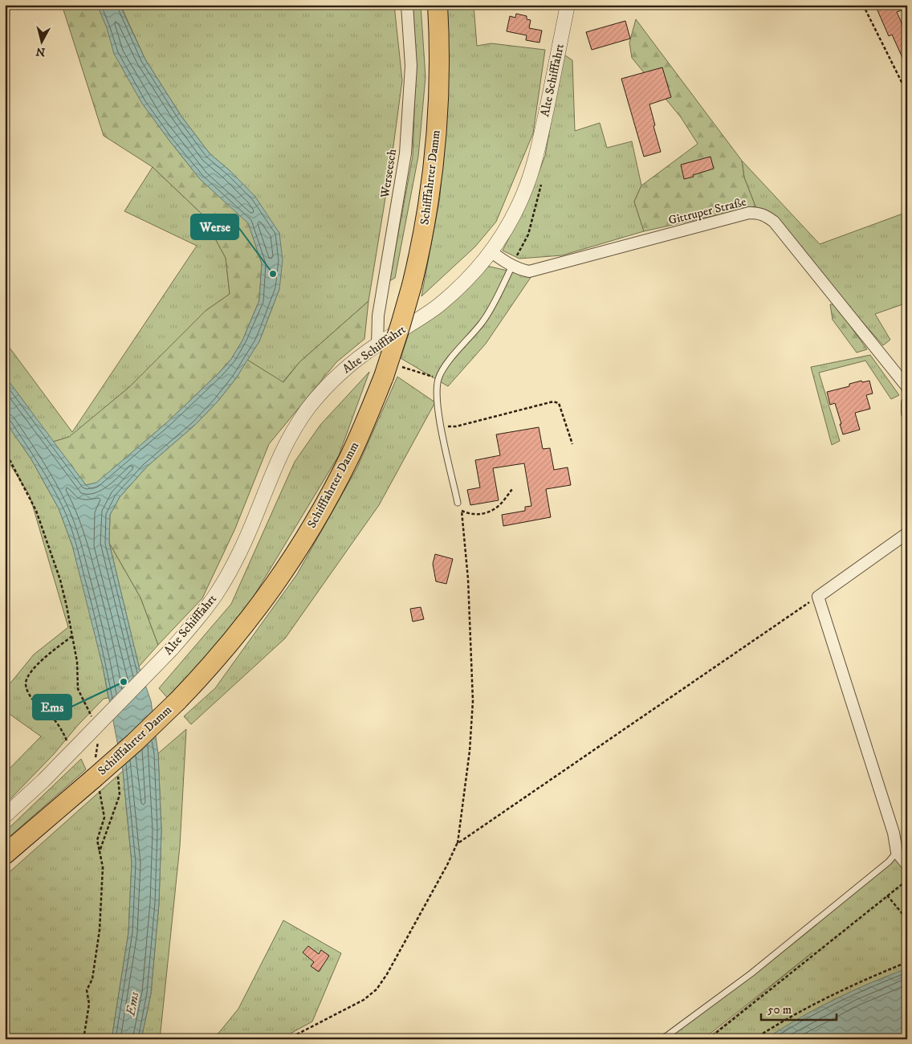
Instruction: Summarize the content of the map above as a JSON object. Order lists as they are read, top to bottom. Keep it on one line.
{"streets":{"highway":["Schifffahrter Damm"],"street":["Alte Schifffahrt","Werseesch","Gittruper Straße"]},"crossings":[["Alte Schifffahrt","Werseesch"],["Alte Schifffahrt","Gittruper Straße"]],"water":["Ems"],"places":["Werse","Ems"],"scale_bar":"50 m","north":"bottom"}
